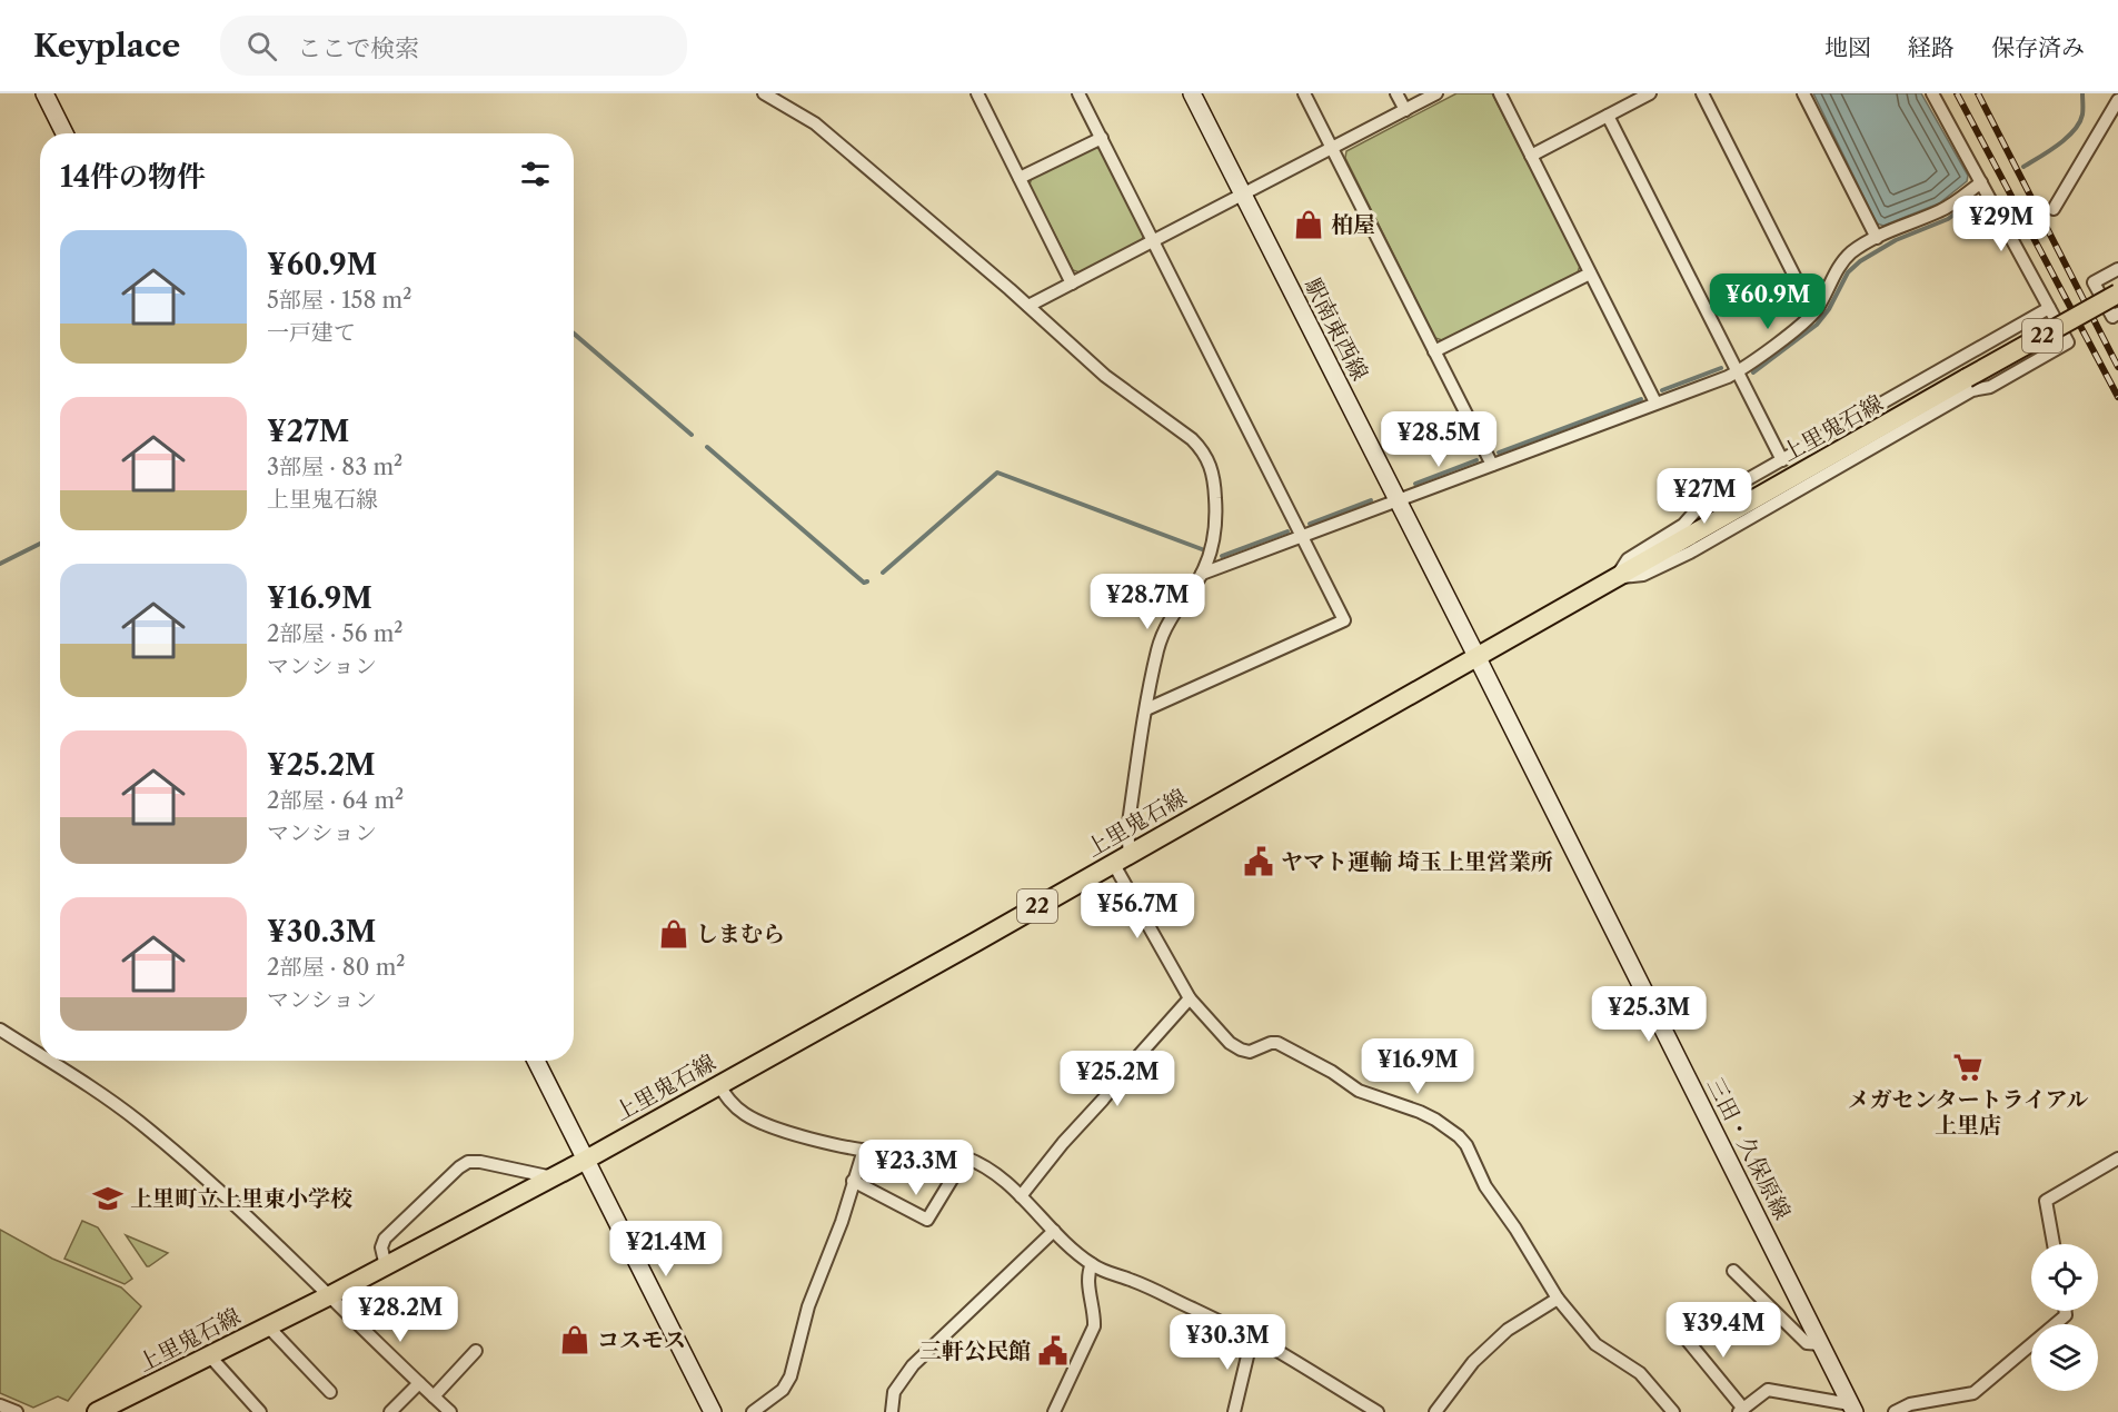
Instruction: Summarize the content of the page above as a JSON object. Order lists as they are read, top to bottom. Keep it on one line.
{"streets":{"main road":["22","上里鬼石線"],"street":["駅南東西線","三田・久保原線"]},"crossings":[["駅南東西線","上里鬼石線"],["駅南東西線","三田・久保原線"],["上里鬼石線","三田・久保原線"]],"places":{"shop":["柏屋","しまむら","コスモス"],"public building":["ヤマト運輸 埼玉上里営業所","三軒公民館"],"supermarket":["メガセンタートライアル 上里店"],"school or university":["上里町立上里東小学校"]},"page":{"header":"Keyplace","search":"ここで検索","nav":["地図","経路","保存済み"],"heading":"14件の物件","price":["¥29M","¥60.9M","¥28.5M","¥27M","¥28.7M","¥56.7M","¥25.3M","¥16.9M","¥25.2M","¥23.3M","¥21.4M","¥28.2M","¥39.4M","¥30.3M"],"list":[{"name":"¥60.9M","note":"5部屋 · 158 m² · 一戸建て"},{"name":"¥27M","note":"3部屋 · 83 m² · 上里鬼石線"},{"name":"¥16.9M","note":"2部屋 · 56 m² · マンション"},{"name":"¥25.2M","note":"2部屋 · 64 m² · マンション"},{"name":"¥30.3M","note":"2部屋 · 80 m² · マンション"}]}}
